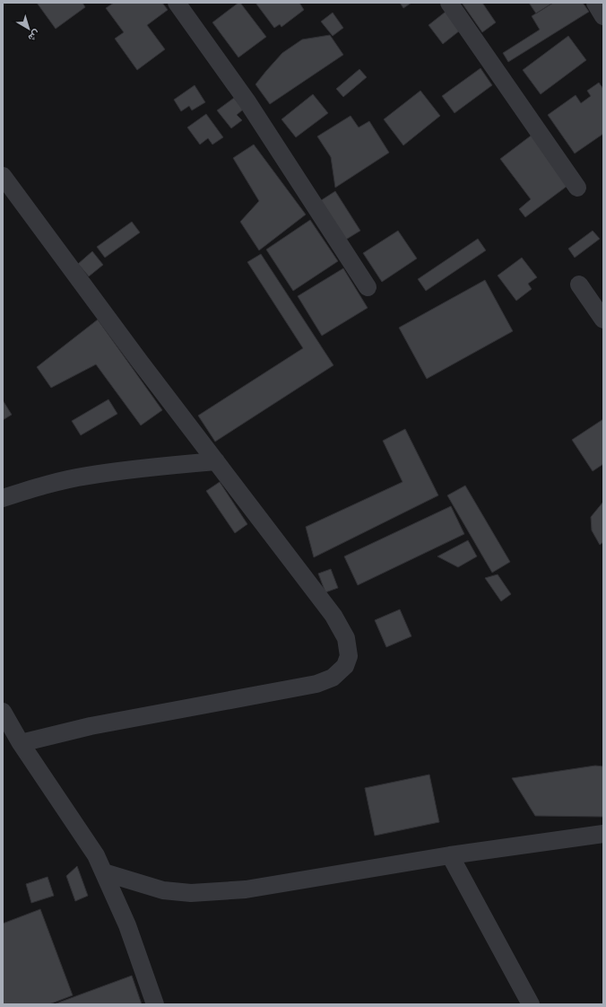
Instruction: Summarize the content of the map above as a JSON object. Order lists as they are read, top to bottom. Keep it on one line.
{"north":"bottom right"}
